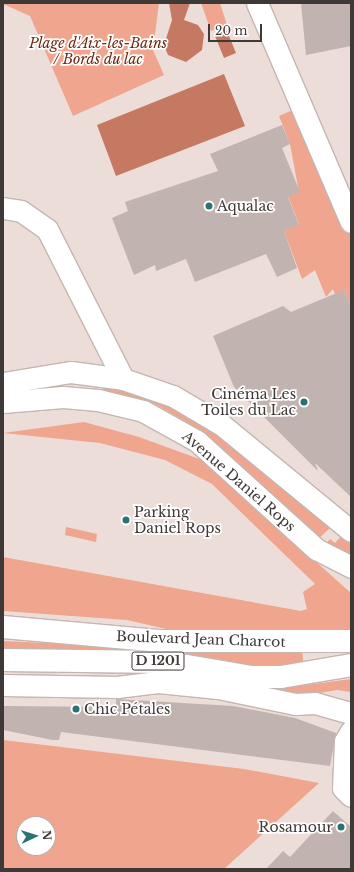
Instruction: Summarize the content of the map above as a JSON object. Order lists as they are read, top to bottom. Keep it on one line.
{"streets":{"main road":["Boulevard Jean Charcot","D 1201"],"street":["Avenue Daniel Rops"]},"parks":["Plage d'Aix-les-Bains / Bords du lac"],"places":["Aqualac","Cinéma Les Toiles du Lac","Parking Daniel Rops","Chic Pétales","Rosamour"],"scale_bar":"20 m","north":"right"}
